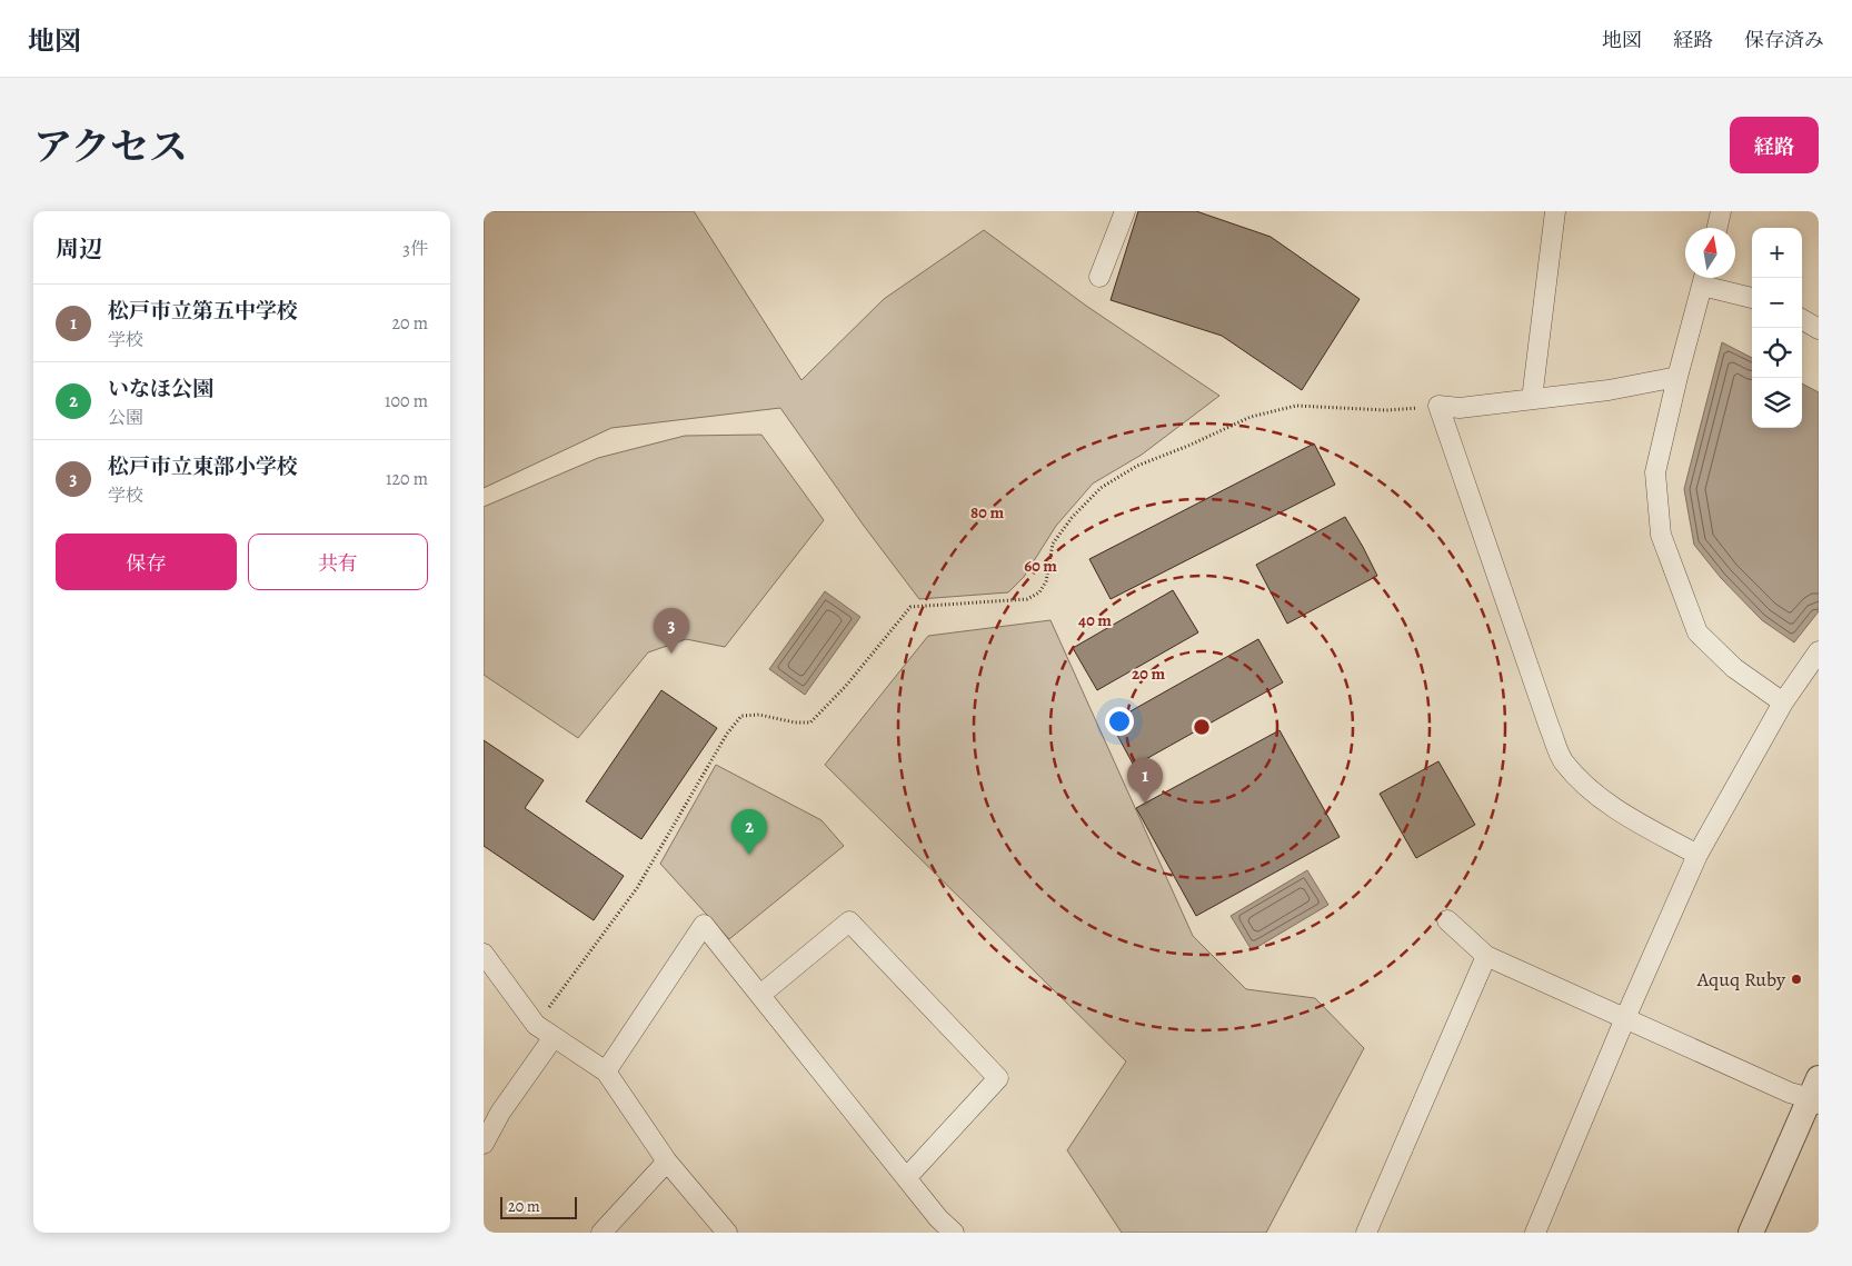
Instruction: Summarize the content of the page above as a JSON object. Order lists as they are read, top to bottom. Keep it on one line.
{"places":["Aquq Ruby"],"scale_bar":"20 m","north":"top","page":{"header":"地図","nav":["地図","経路","保存済み"],"title":"アクセス","buttons":["経路",["保存","共有"]],"heading":["周辺","3件"],"map_buttons":["+","−"],"list":[{"mark":"1","name":"松戸市立第五中学校","note":"学校","value":"20 m"},{"mark":"2","name":"いなほ公園","note":"公園","value":"100 m"},{"mark":"3","name":"松戸市立東部小学校","note":"学校","value":"120 m"}],"pins":["3","1","2"],"scale":"20 m"},"rings":["80 m","60 m","40 m","20 m"]}
